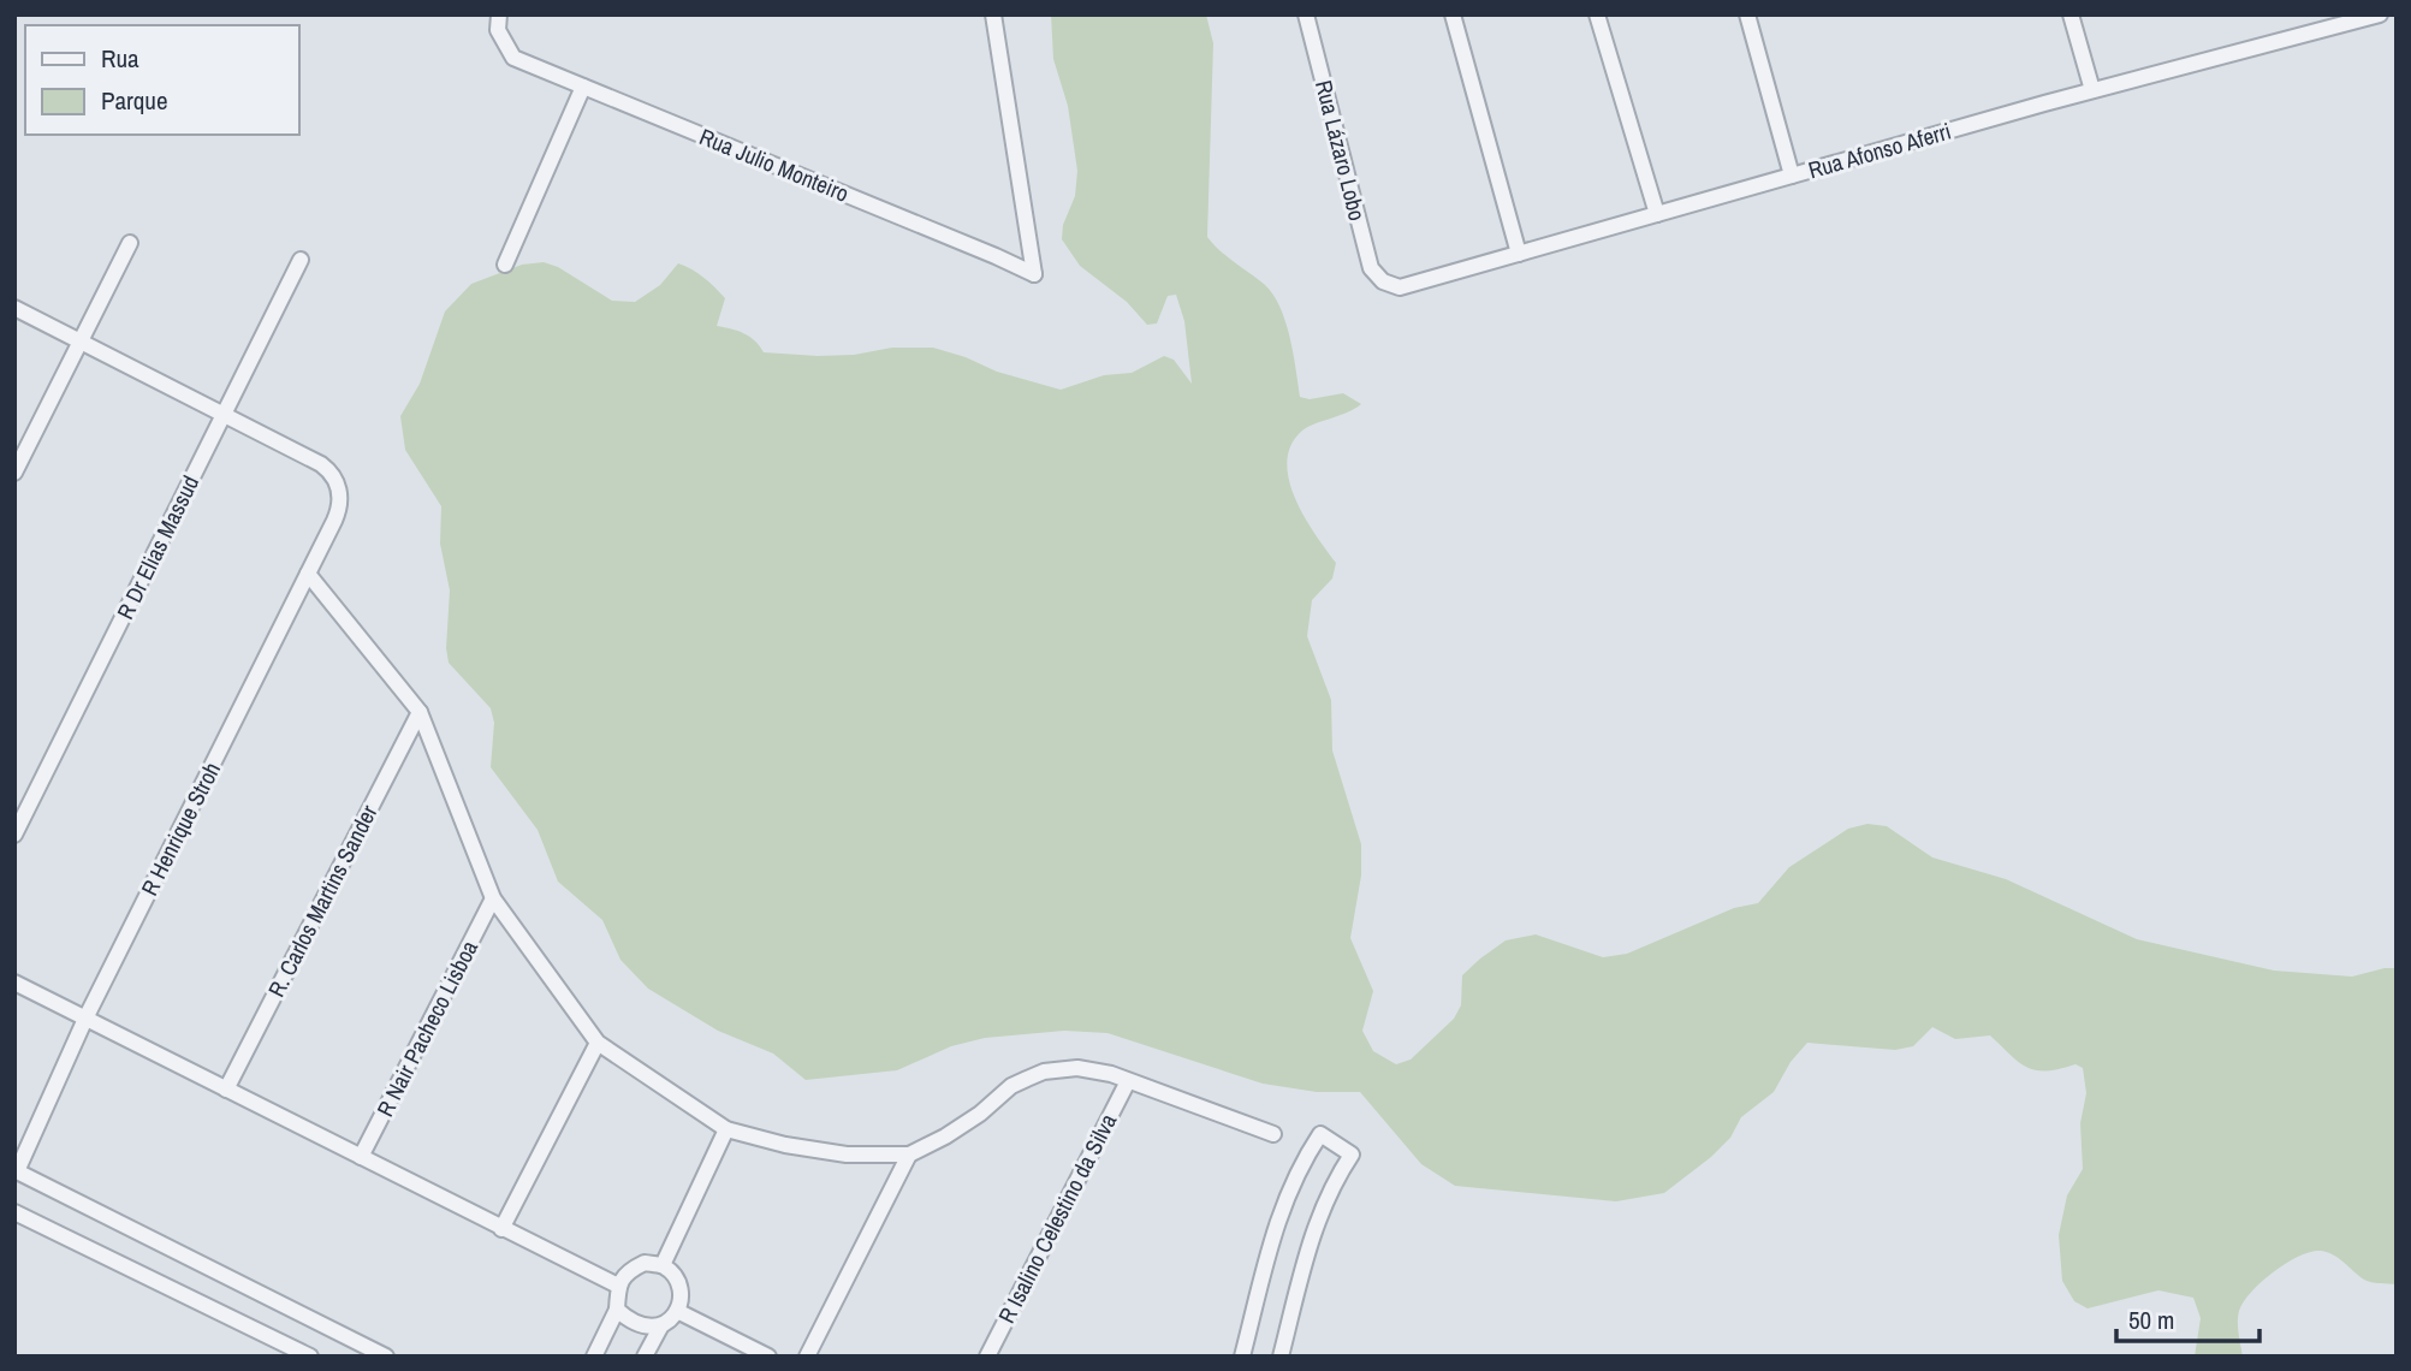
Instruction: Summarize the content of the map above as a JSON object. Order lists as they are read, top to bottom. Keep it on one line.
{"streets":{"street":["Rua Lázaro Lobo","Rua Afonso Aferri","Rua Julio Monteiro","R Dr Elias Massud","R Henrique Stroh","R. Carlos Martins Sander","R Nair Pacheco Lisboa","R Isalino Celestino da Silva"]},"crossings":[["Rua Lázaro Lobo","Rua Afonso Aferri"],["R Dr Elias Massud","R Henrique Stroh"]],"legend":["Rua","Parque"],"scale_bar":"50 m"}
